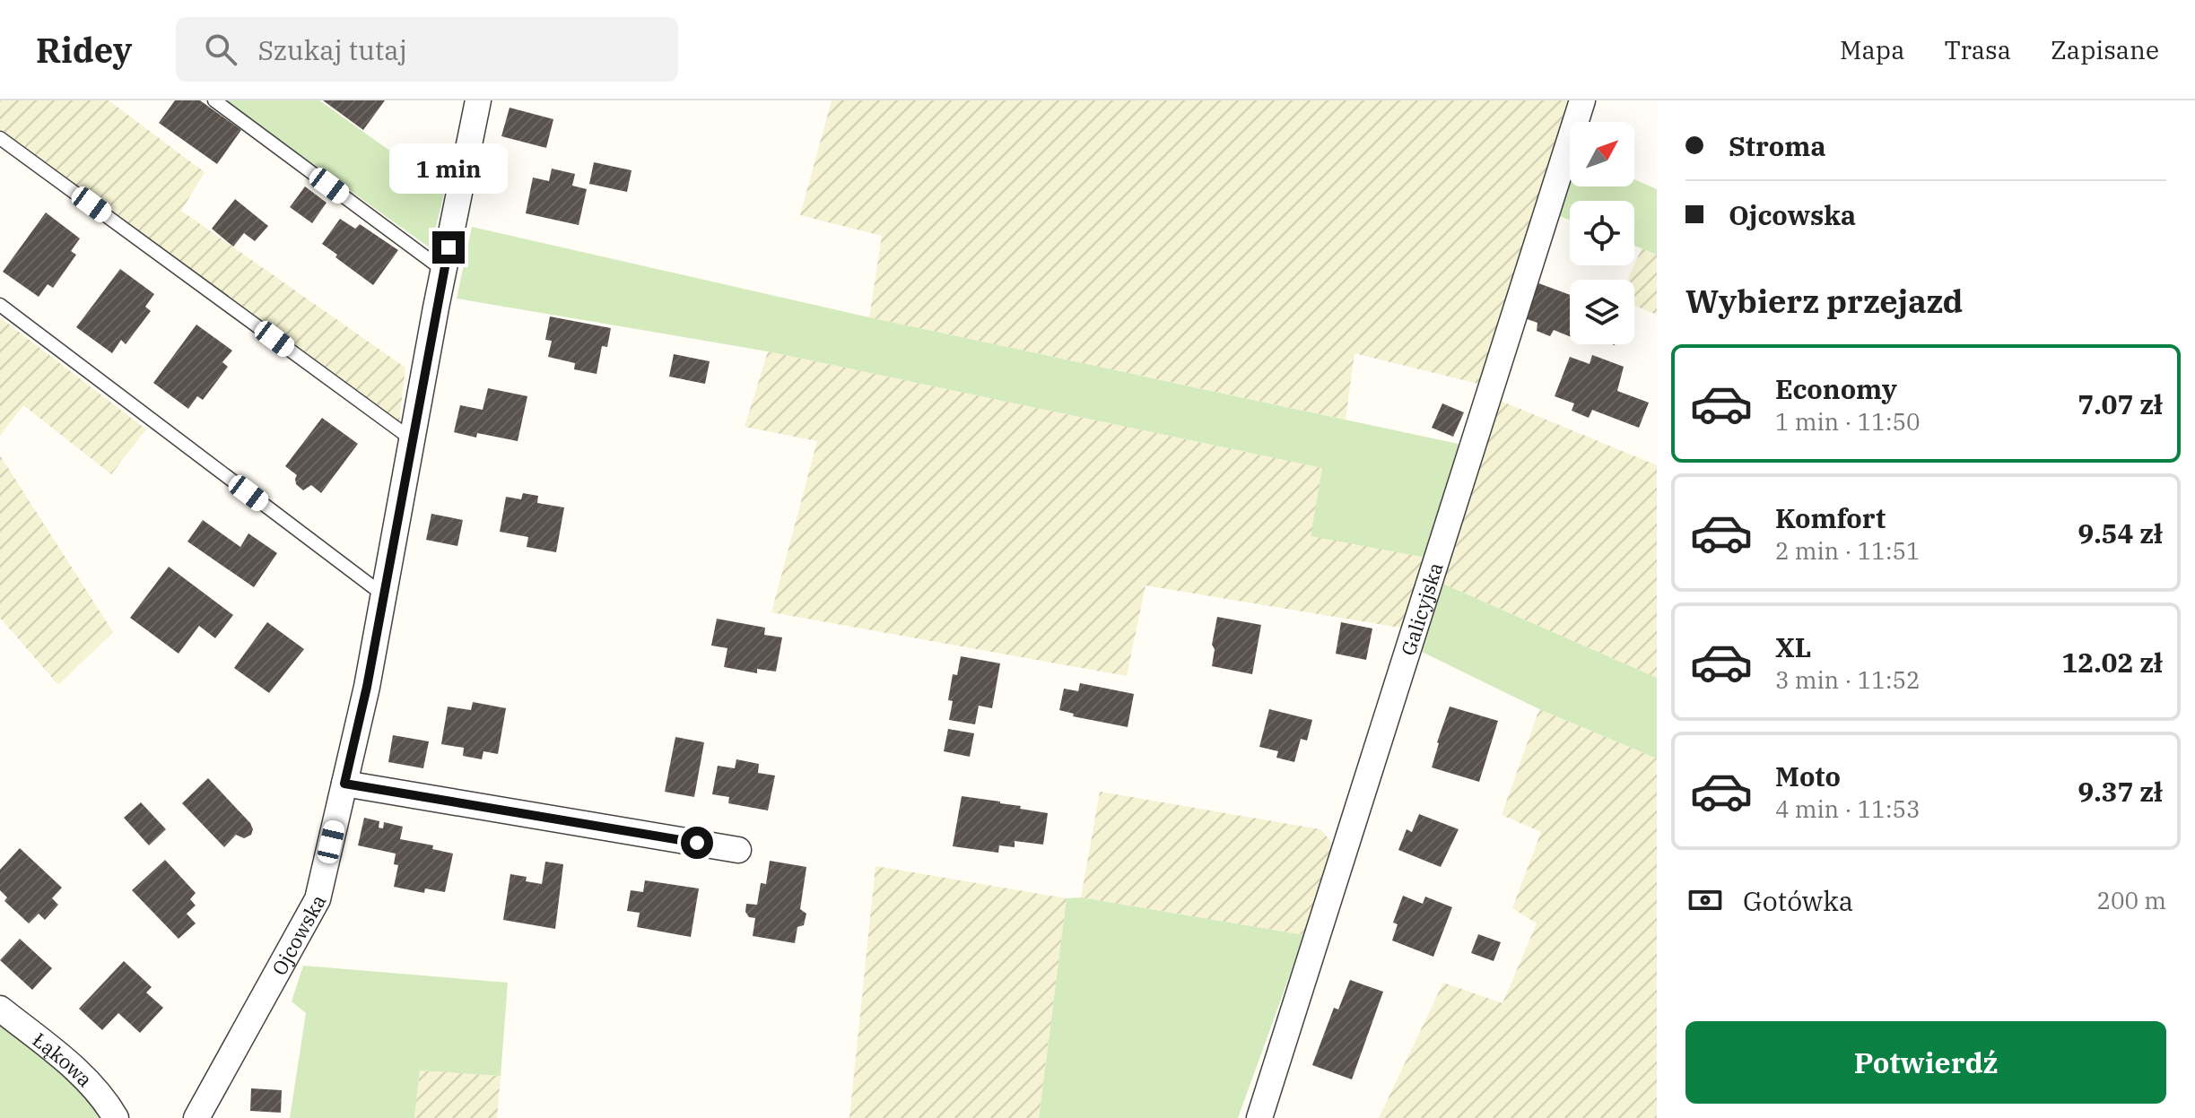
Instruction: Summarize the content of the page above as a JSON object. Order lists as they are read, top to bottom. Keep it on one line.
{"streets":{"street":["Galicyjska","Ojcowska","Łąkowa"]},"north":"top right","page":{"header":"Ridey","search":"Szukaj tutaj","nav":["Mapa","Trasa","Zapisane"],"banner":["Stroma","Ojcowska"],"bubble":"1 min","heading":"Wybierz przejazd","list":[{"name":"Economy","note":"1 min · 11:50","value":"7.07 zł"},{"name":"Komfort","note":"2 min · 11:51","value":"9.54 zł"},{"name":"XL","note":"3 min · 11:52","value":"12.02 zł"},{"name":"Moto","note":"4 min · 11:53","value":"9.37 zł"}],"pay":["Gotówka","200 m"],"buttons":"Potwierdź"}}
